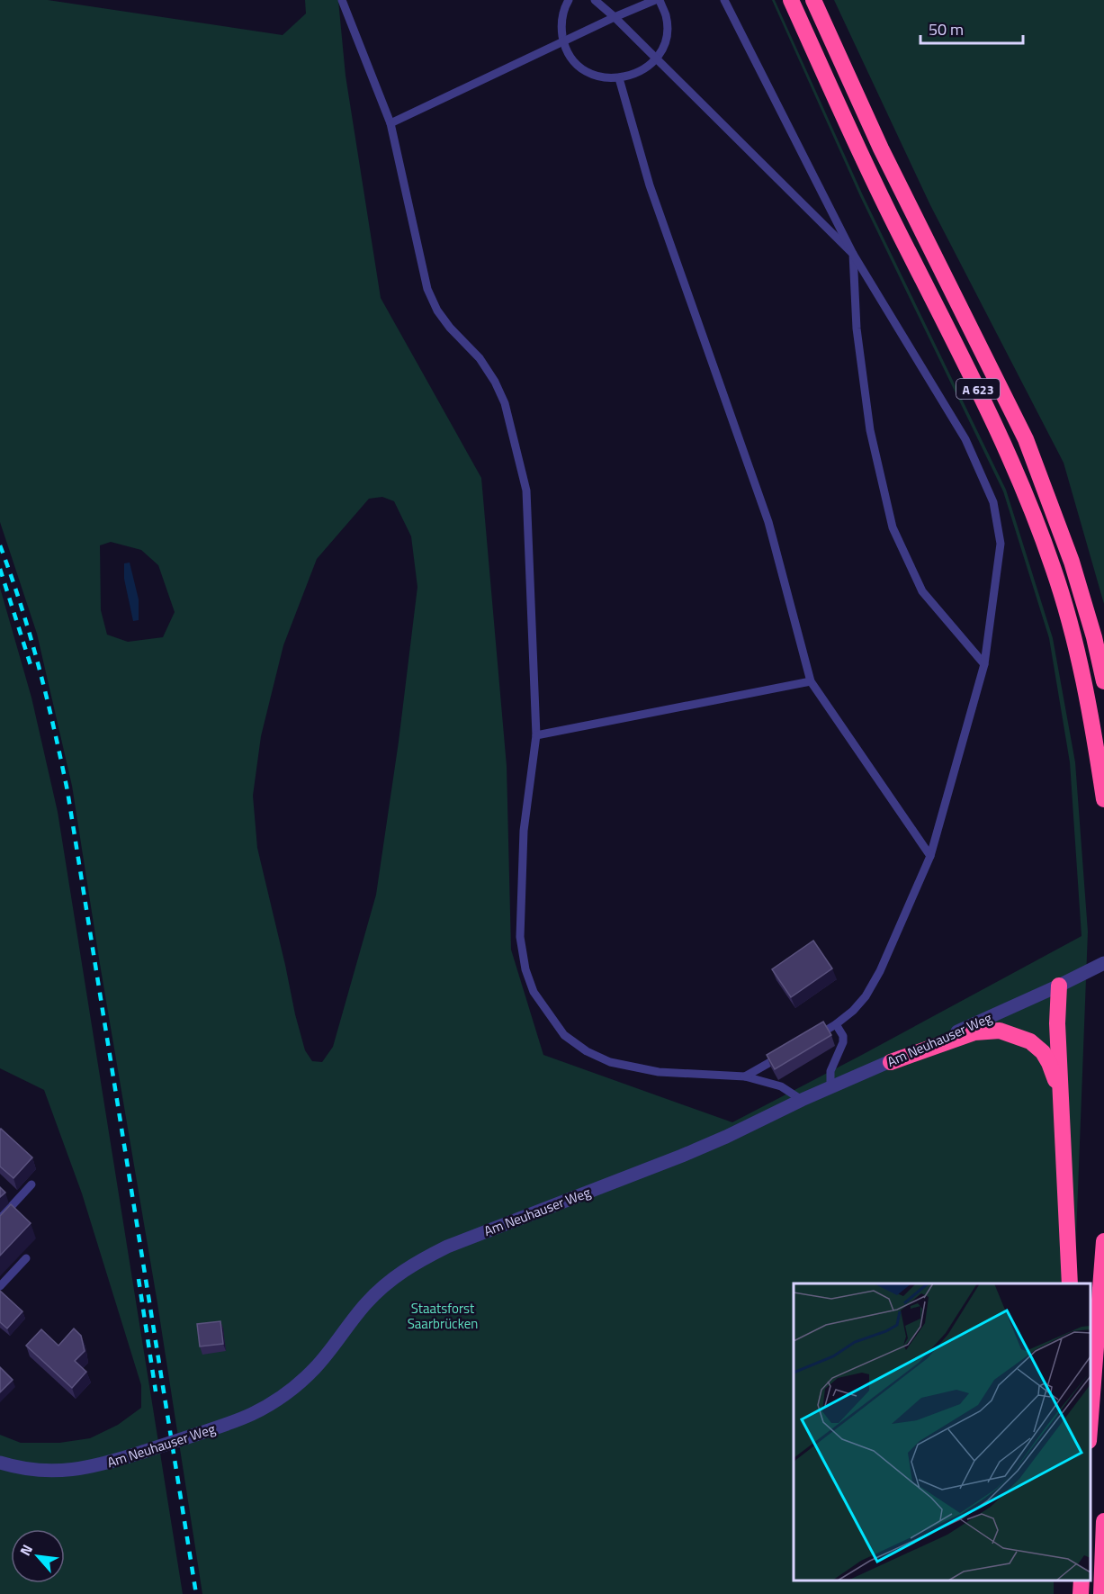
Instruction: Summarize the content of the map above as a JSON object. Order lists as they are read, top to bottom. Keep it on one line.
{"streets":{"highway":["A 623"],"street":["Am Neuhauser Weg"]},"parks":["Staatsforst Saarbrücken"],"scale_bar":"50 m","north":"top left"}
